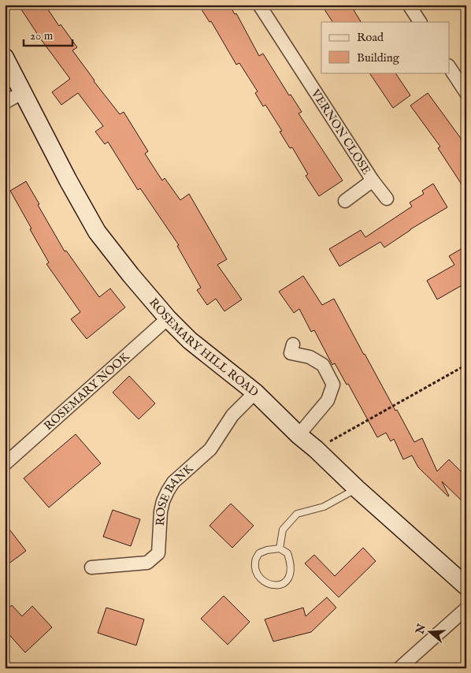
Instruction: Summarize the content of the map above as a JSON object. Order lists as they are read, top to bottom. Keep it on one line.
{"streets":{"main road":["ROSEMARY HILL ROAD"],"street":["VERNON CLOSE","ROSEMARY NOOK","ROSE BANK"]},"crossings":[["ROSEMARY HILL ROAD","ROSEMARY NOOK"],["ROSEMARY HILL ROAD","ROSE BANK"]],"legend":["Road","Building"],"scale_bar":"20 m","north":"left"}
